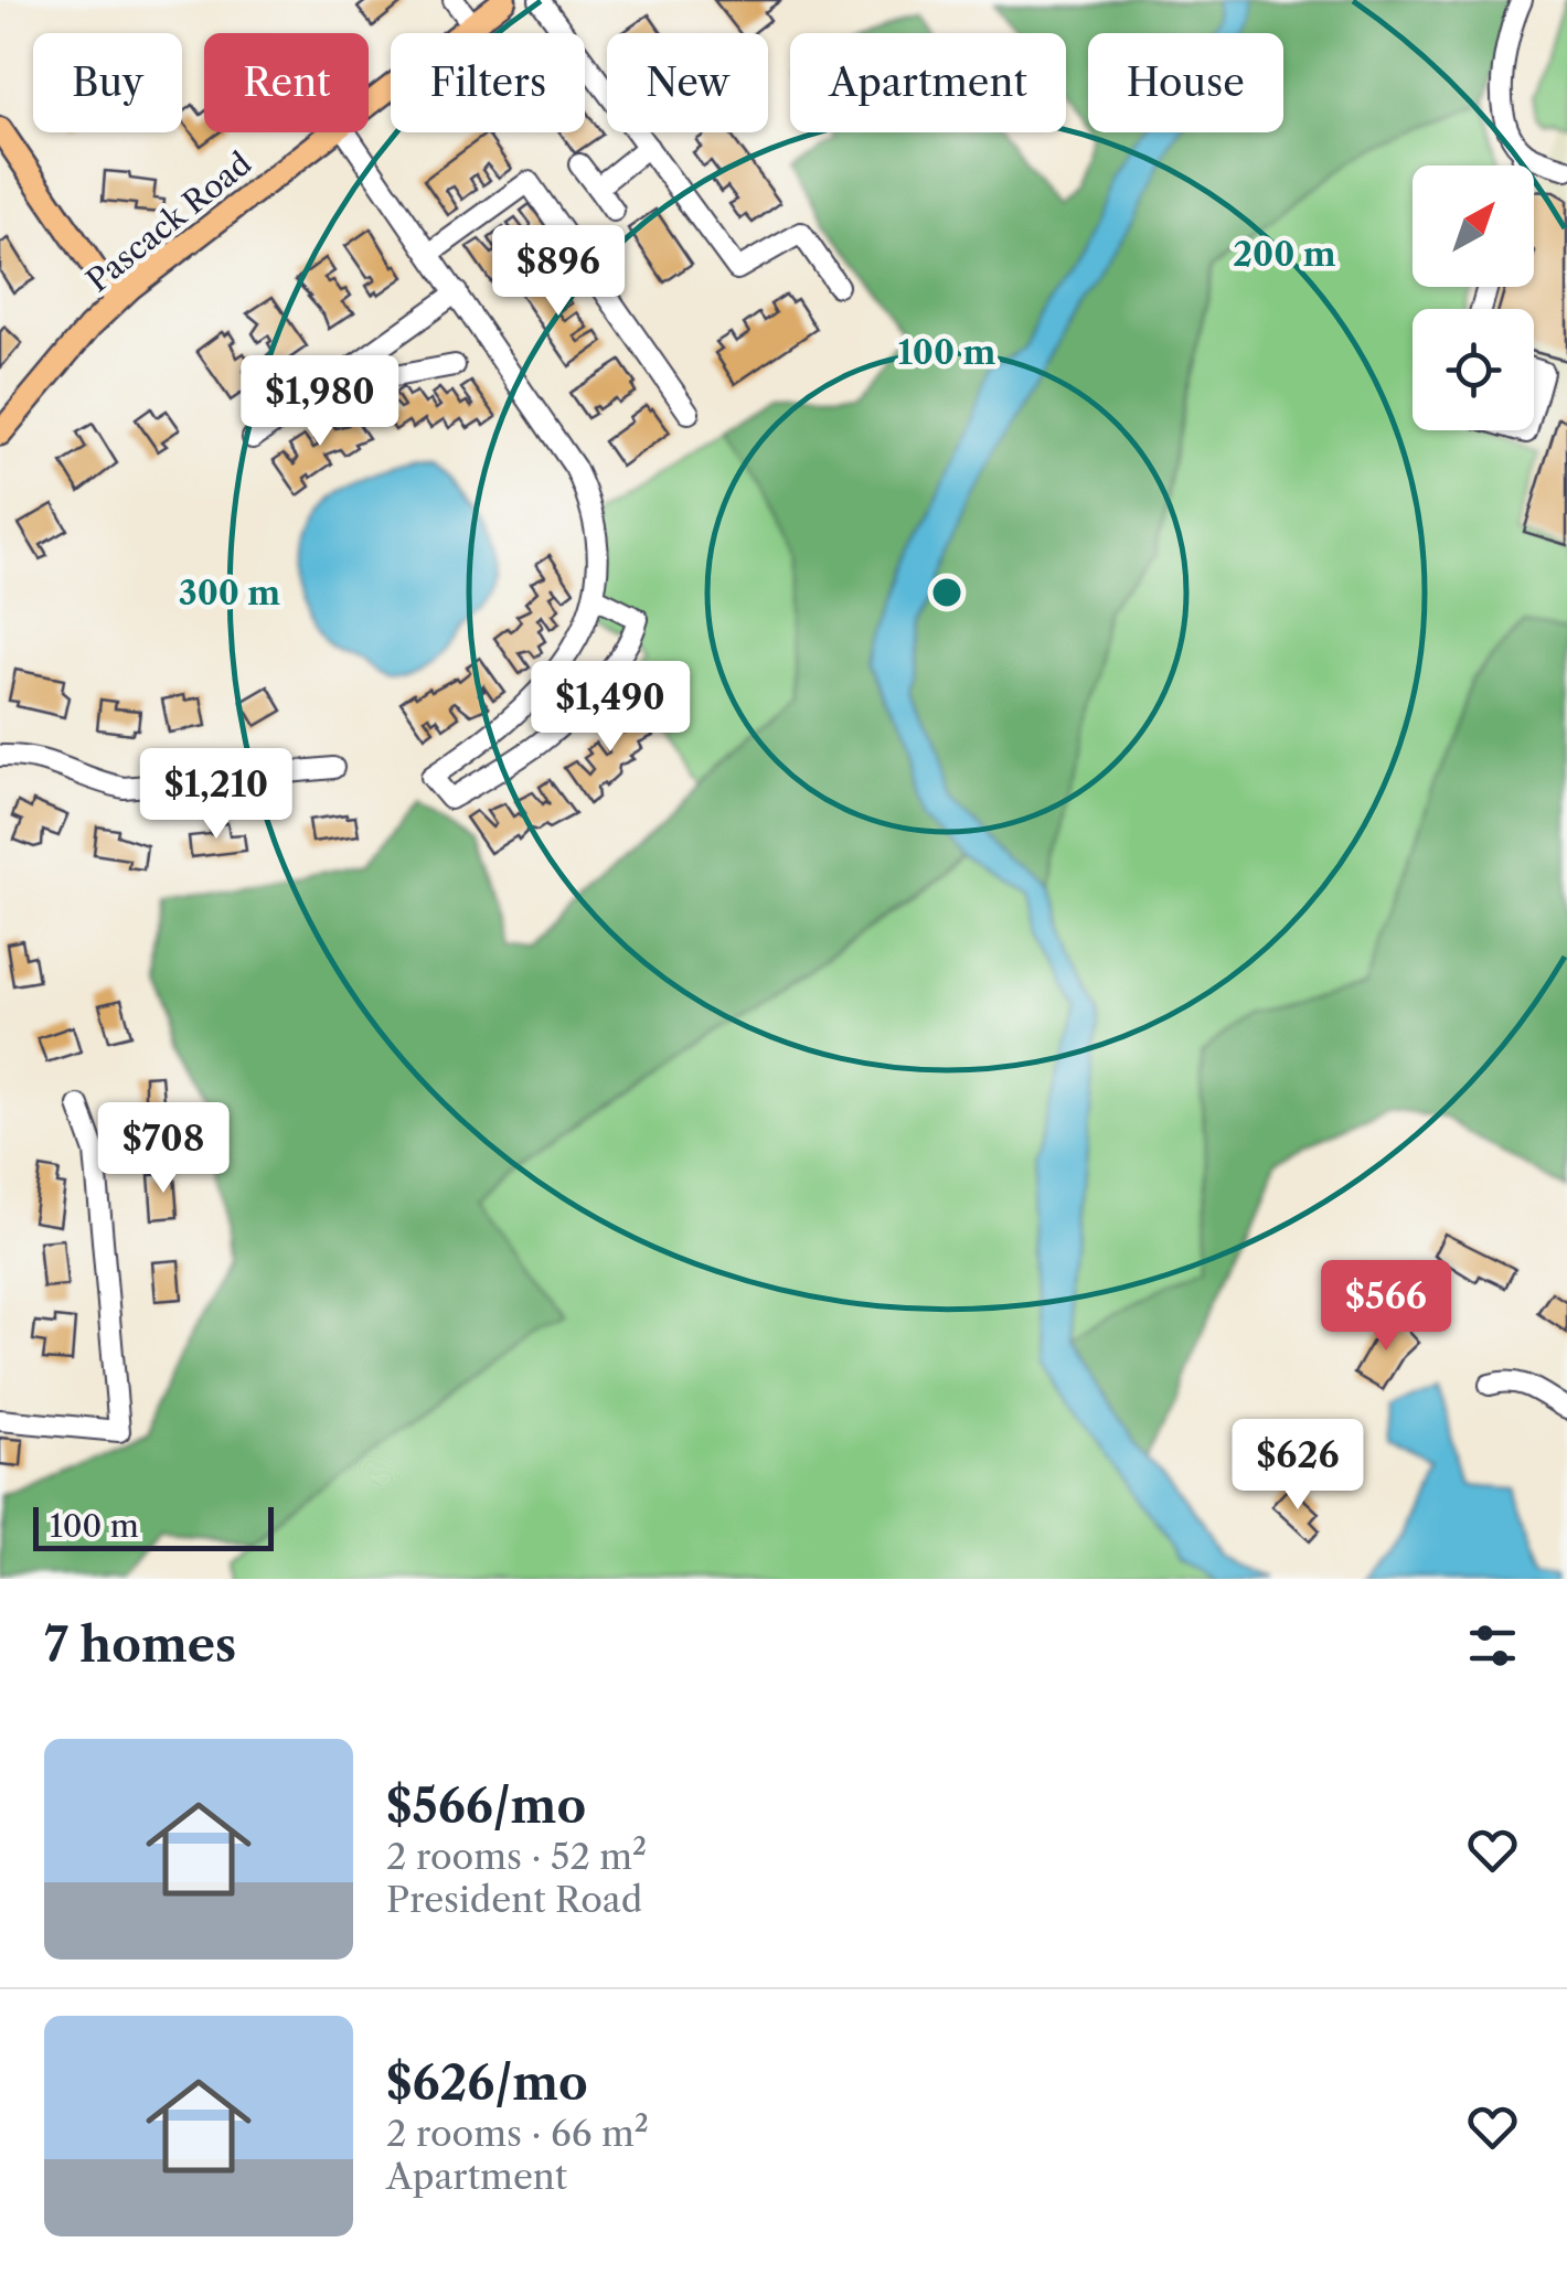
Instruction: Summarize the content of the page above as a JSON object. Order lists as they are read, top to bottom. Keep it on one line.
{"streets":{"main road":["Pascack Road"]},"scale_bar":"100 m","north":"top right","page":{"chip":["Buy","Rent","Filters","New","Apartment","House"],"price":["$896","$1,980","$1,490","$1,210","$708","$566","$626"],"scale":"100 m","heading":"7 homes","list":[{"name":"$566/mo","note":"2 rooms · 52 m² · President Road"},{"name":"$626/mo","note":"2 rooms · 66 m² · Apartment"}]},"rings":["200 m","100 m","300 m"]}
